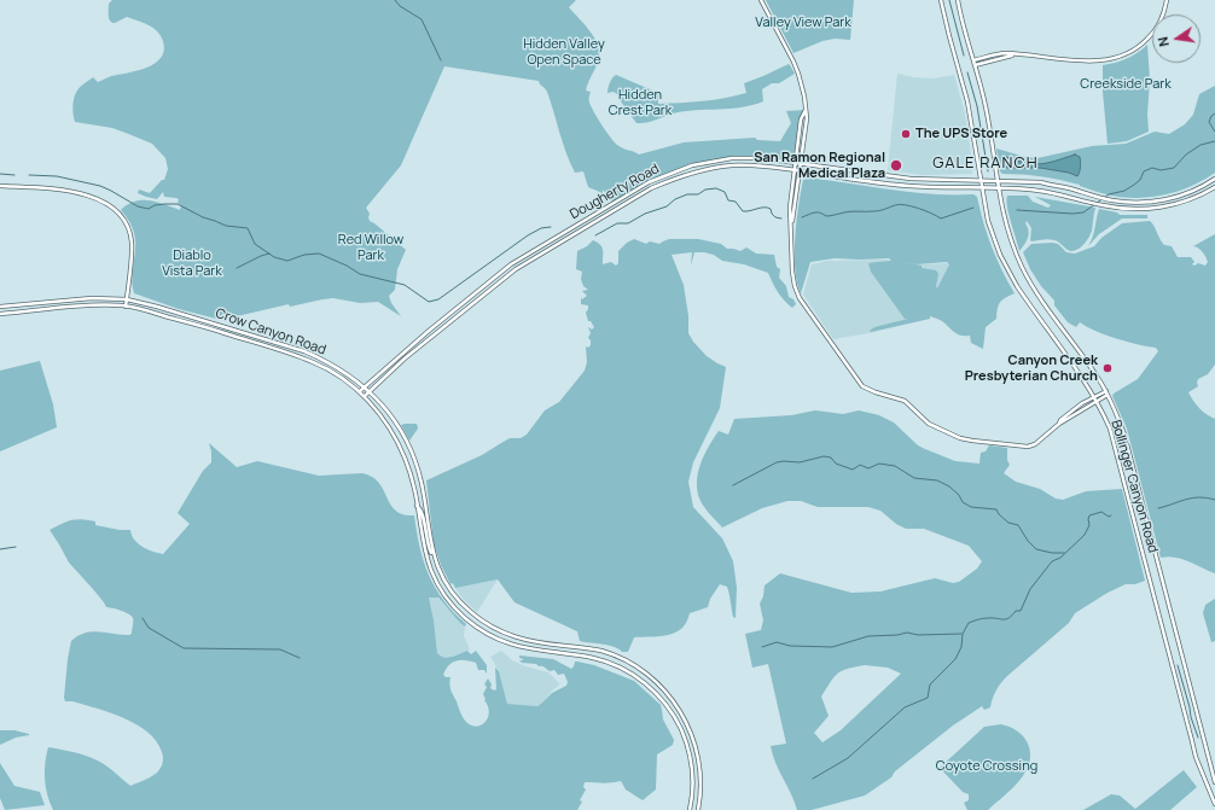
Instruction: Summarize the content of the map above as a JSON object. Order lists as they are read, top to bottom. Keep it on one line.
{"streets":{"main road":["Dougherty Road","Crow Canyon Road","Bollinger Canyon Road"]},"crossings":[["Dougherty Road","Crow Canyon Road"],["Dougherty Road","Bollinger Canyon Road"]],"districts":["GALE RANCH"],"parks":["Valley View Park","Hidden Valley Open Space","Creekside Park","Hidden Crest Park","Red Willow Park","Diablo Vista Park","Coyote Crossing"],"places":["The UPS Store","San Ramon Regional Medical Plaza","Canyon Creek Presbyterian Church"],"north":"left"}
